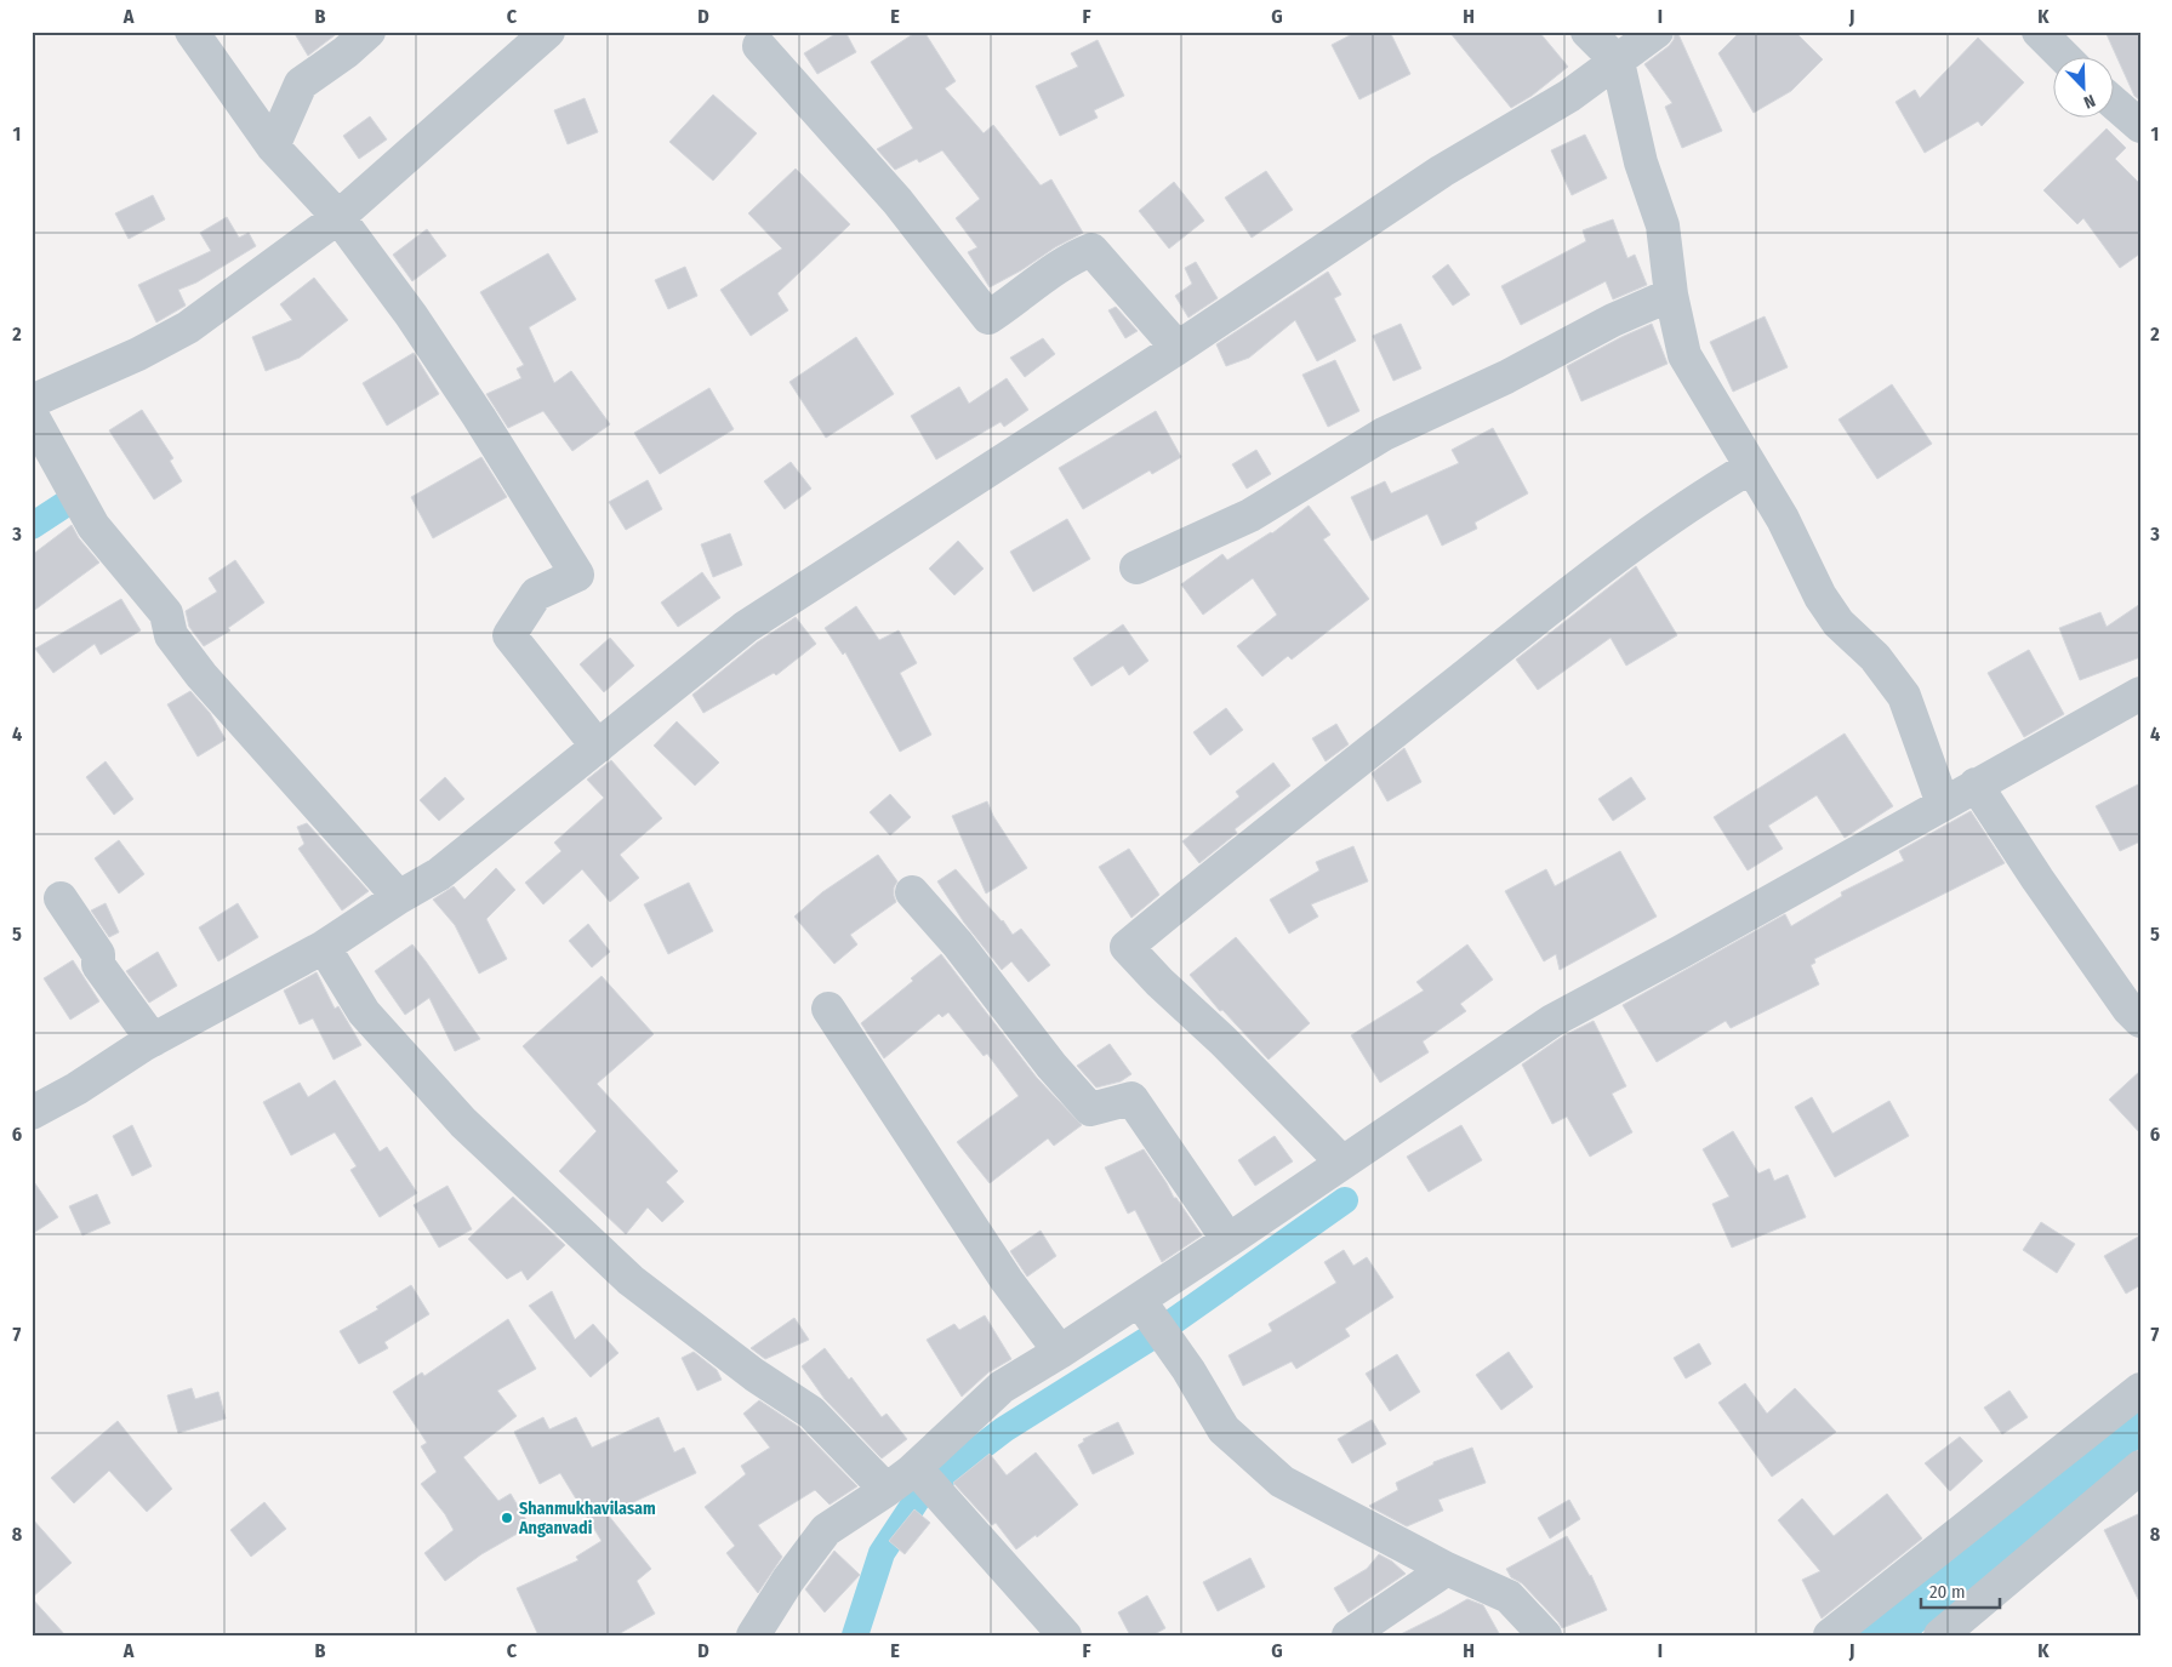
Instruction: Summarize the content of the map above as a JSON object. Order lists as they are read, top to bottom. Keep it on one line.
{"places":["Shanmukhavilasam Anganvadi"],"scale_bar":"20 m","north":"bottom right","grid":{"columns":["A","B","C","D","E","F","G","H","I","J","K"],"rows":["1","2","3","4","5","6","7","8"]}}
